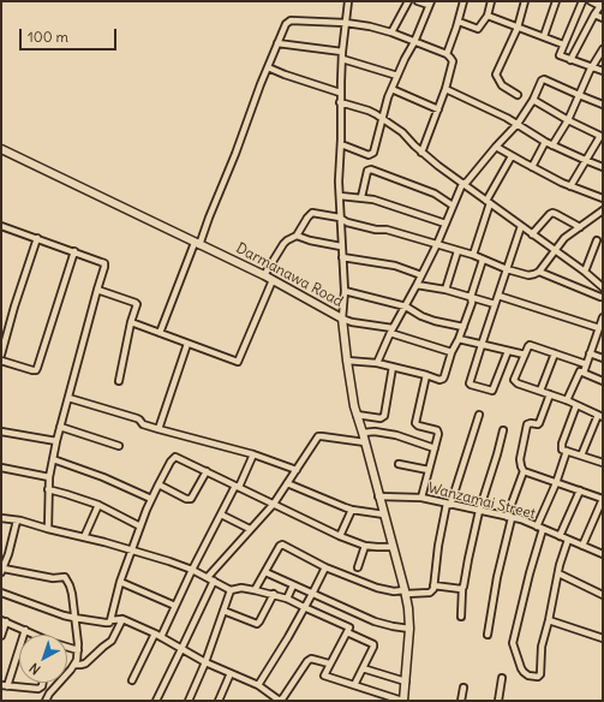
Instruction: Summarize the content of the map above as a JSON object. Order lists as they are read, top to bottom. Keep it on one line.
{"streets":{"street":["Darmanawa Road","Wanzamai Street"]},"crossings":[["Darmanawa Road","Wanzamai Street"]],"scale_bar":"100 m","north":"bottom left"}
